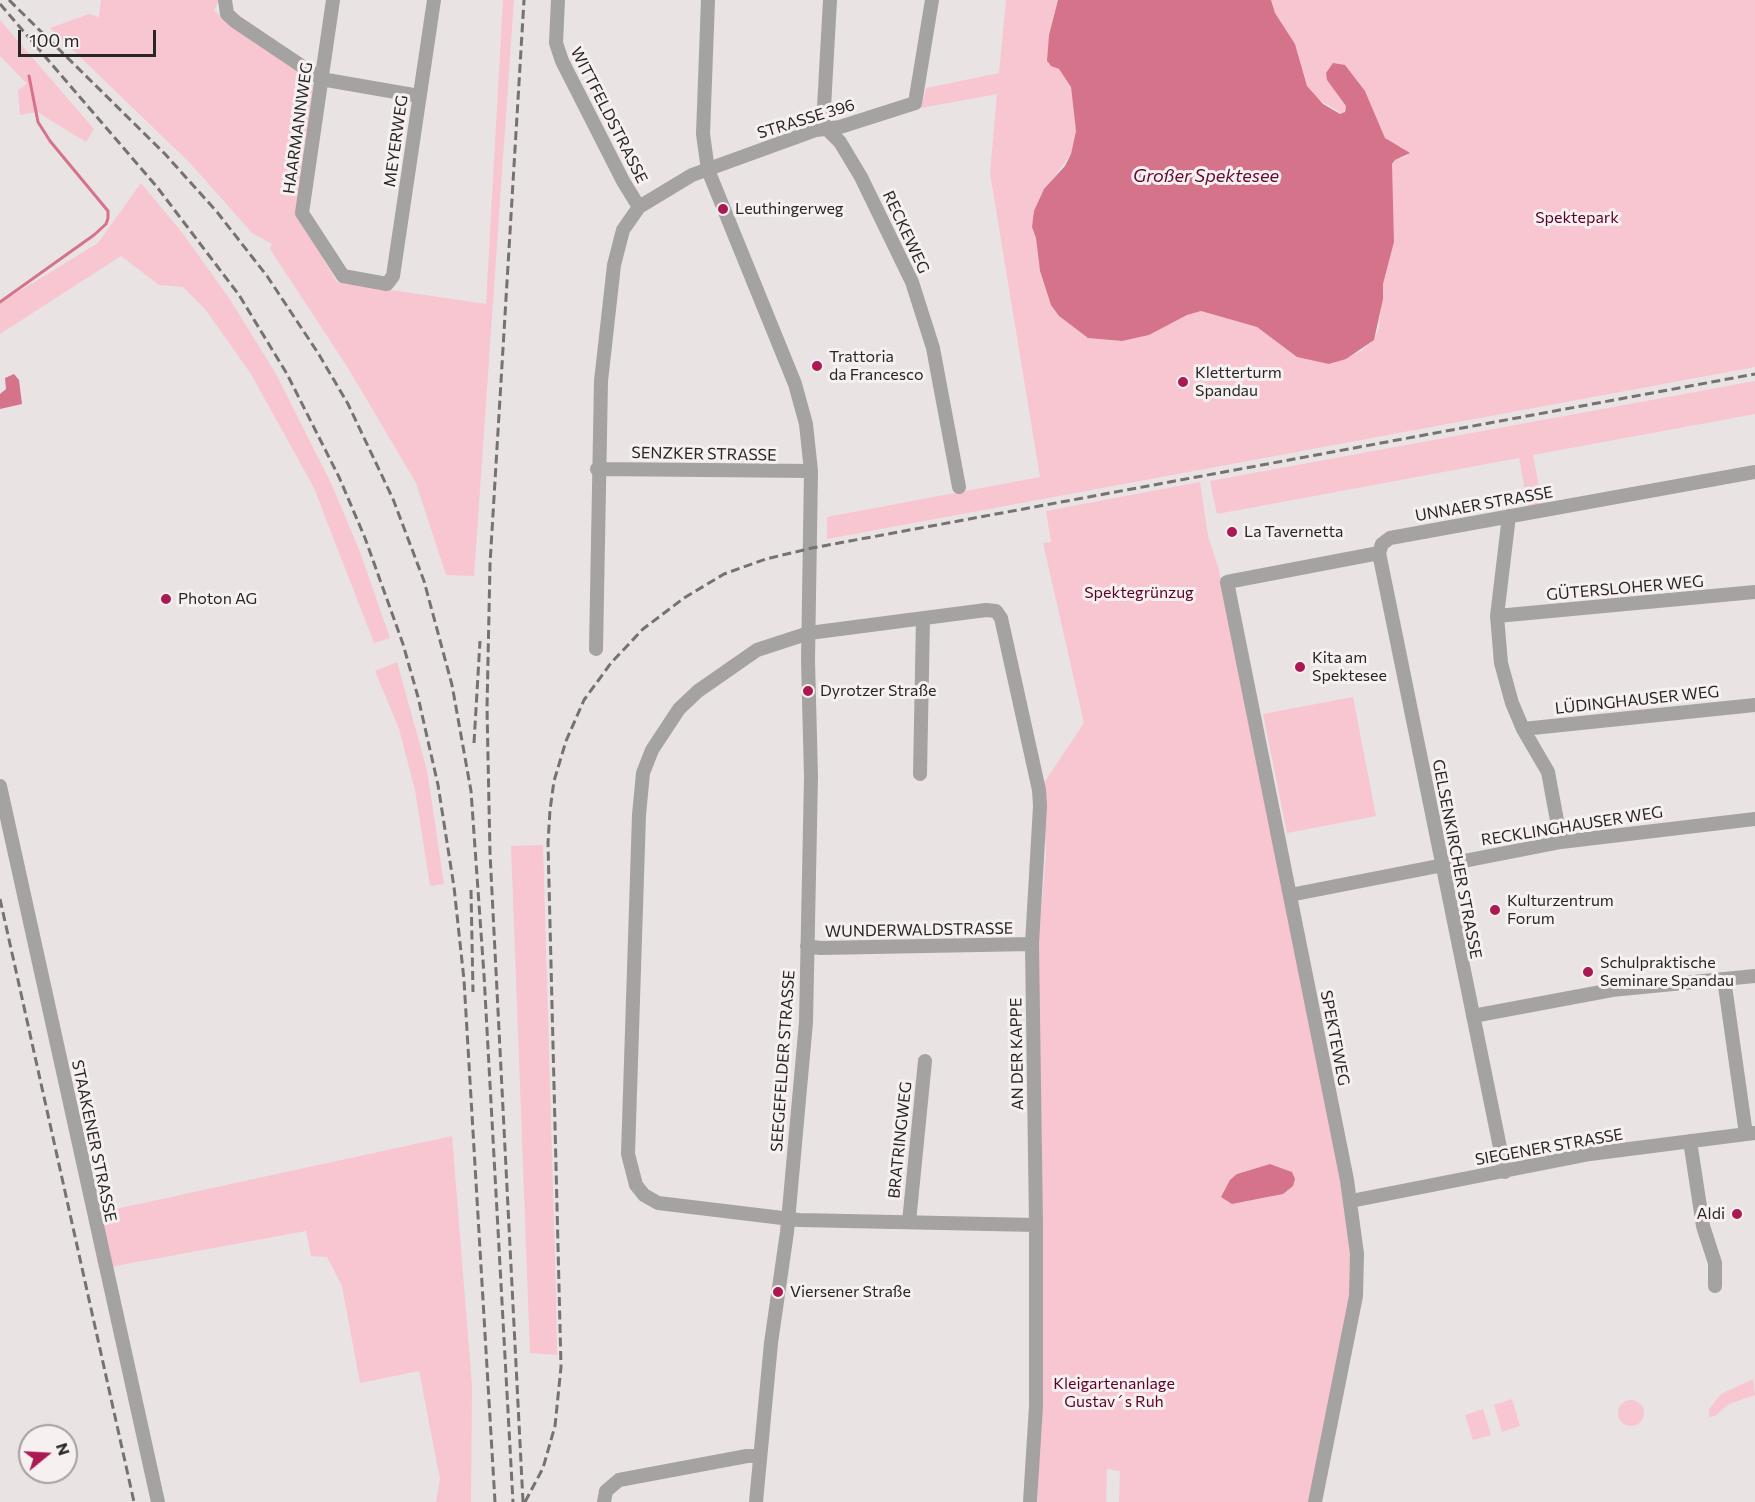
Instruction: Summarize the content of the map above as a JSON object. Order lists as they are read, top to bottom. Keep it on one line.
{"streets":{"street":["WITTFELDSTRASSE","STRASSE 396","HAARMANNWEG","MEYERWEG","RECKEWEG","SENZKER STRASSE","UNNAER STRASSE","GÜTERSLOHER WEG","LÜDINGHAUSER WEG","RECKLINGHAUSER WEG","GELSENKIRCHER STRASSE","WUNDERWALDSTRASSE","SPEKTEWEG","AN DER KAPPE","SEEGEFELDER STRASSE","BRATRINGWEG","STAAKENER STRASSE","SIEGENER STRASSE"]},"crossings":[["STRASSE 396","RECKEWEG"],["STRASSE 396","SEEGEFELDER STRASSE"],["HAARMANNWEG","MEYERWEG"],["SENZKER STRASSE","SEEGEFELDER STRASSE"],["UNNAER STRASSE","GELSENKIRCHER STRASSE"],["UNNAER STRASSE","SPEKTEWEG"],["RECKLINGHAUSER WEG","GELSENKIRCHER STRASSE"],["RECKLINGHAUSER WEG","SPEKTEWEG"],["GELSENKIRCHER STRASSE","SIEGENER STRASSE"],["WUNDERWALDSTRASSE","AN DER KAPPE"],["WUNDERWALDSTRASSE","SEEGEFELDER STRASSE"],["SPEKTEWEG","SIEGENER STRASSE"]],"water":["Großer Spektesee"],"parks":["Spektepark","Spektegrünzug","Kleigartenanlage Gustav´s Ruh"],"places":["Leuthingerweg","Trattoria da Francesco","Kletterturm Spandau","La Tavernetta","Photon AG","Kita am Spektesee","Dyrotzer Straße","Kulturzentrum Forum","Schulpraktische Seminare Spandau","Aldi","Viersener Straße"],"scale_bar":"100 m","north":"right"}
